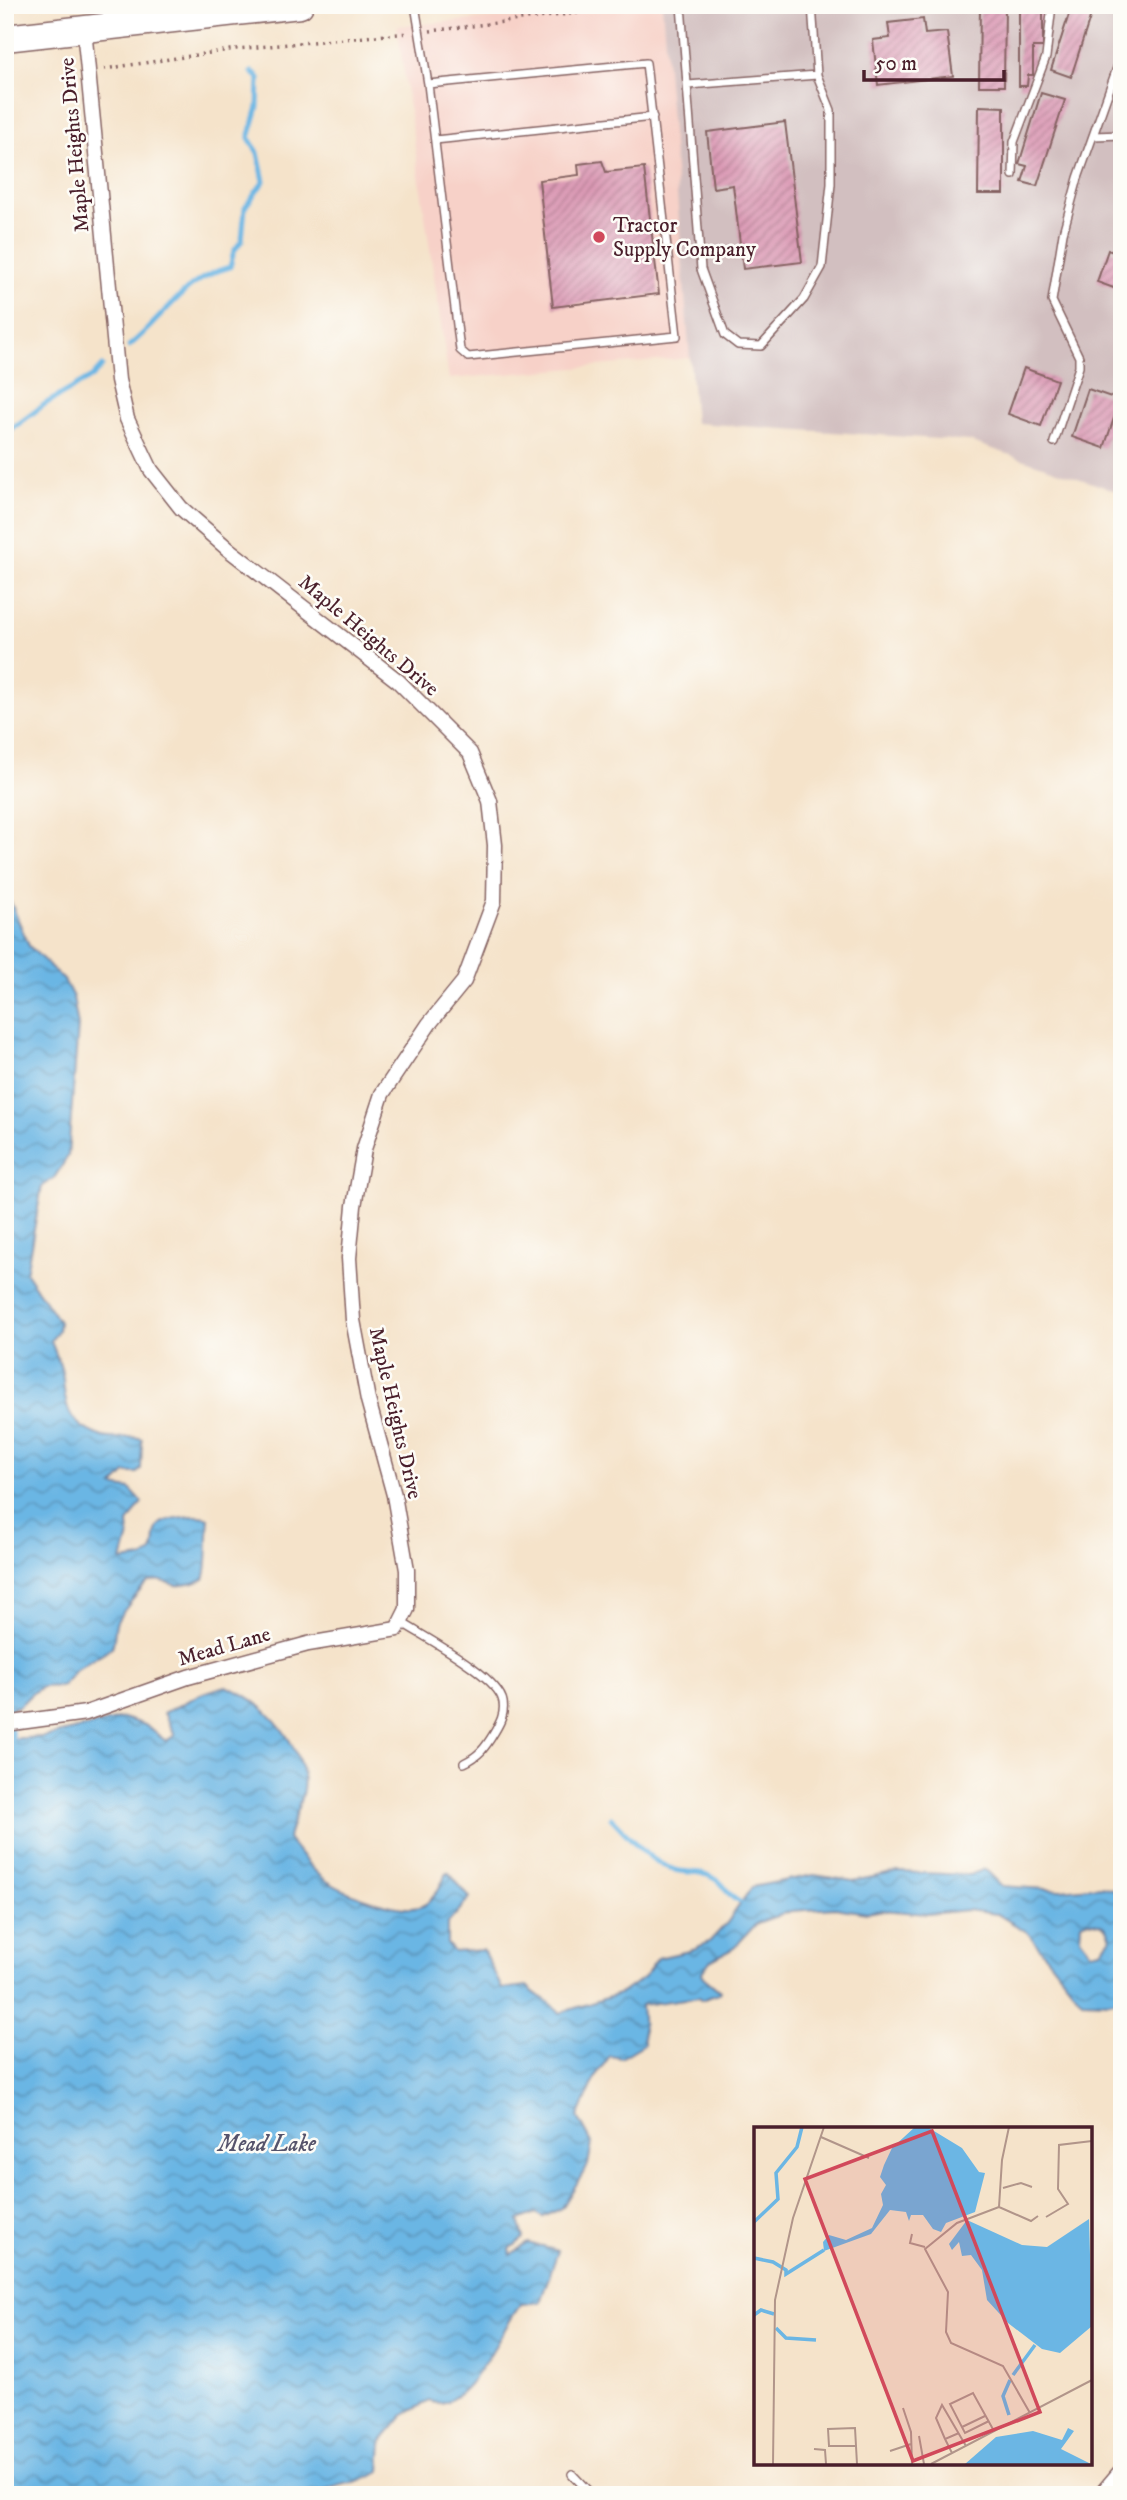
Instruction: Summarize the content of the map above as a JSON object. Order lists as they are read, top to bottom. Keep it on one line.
{"streets":{"street":["Maple Heights Drive","Mead Lane"]},"crossings":[["Maple Heights Drive","Mead Lane"]],"water":["Mead Lake"],"places":["Tractor Supply Company"],"scale_bar":"50 m"}
